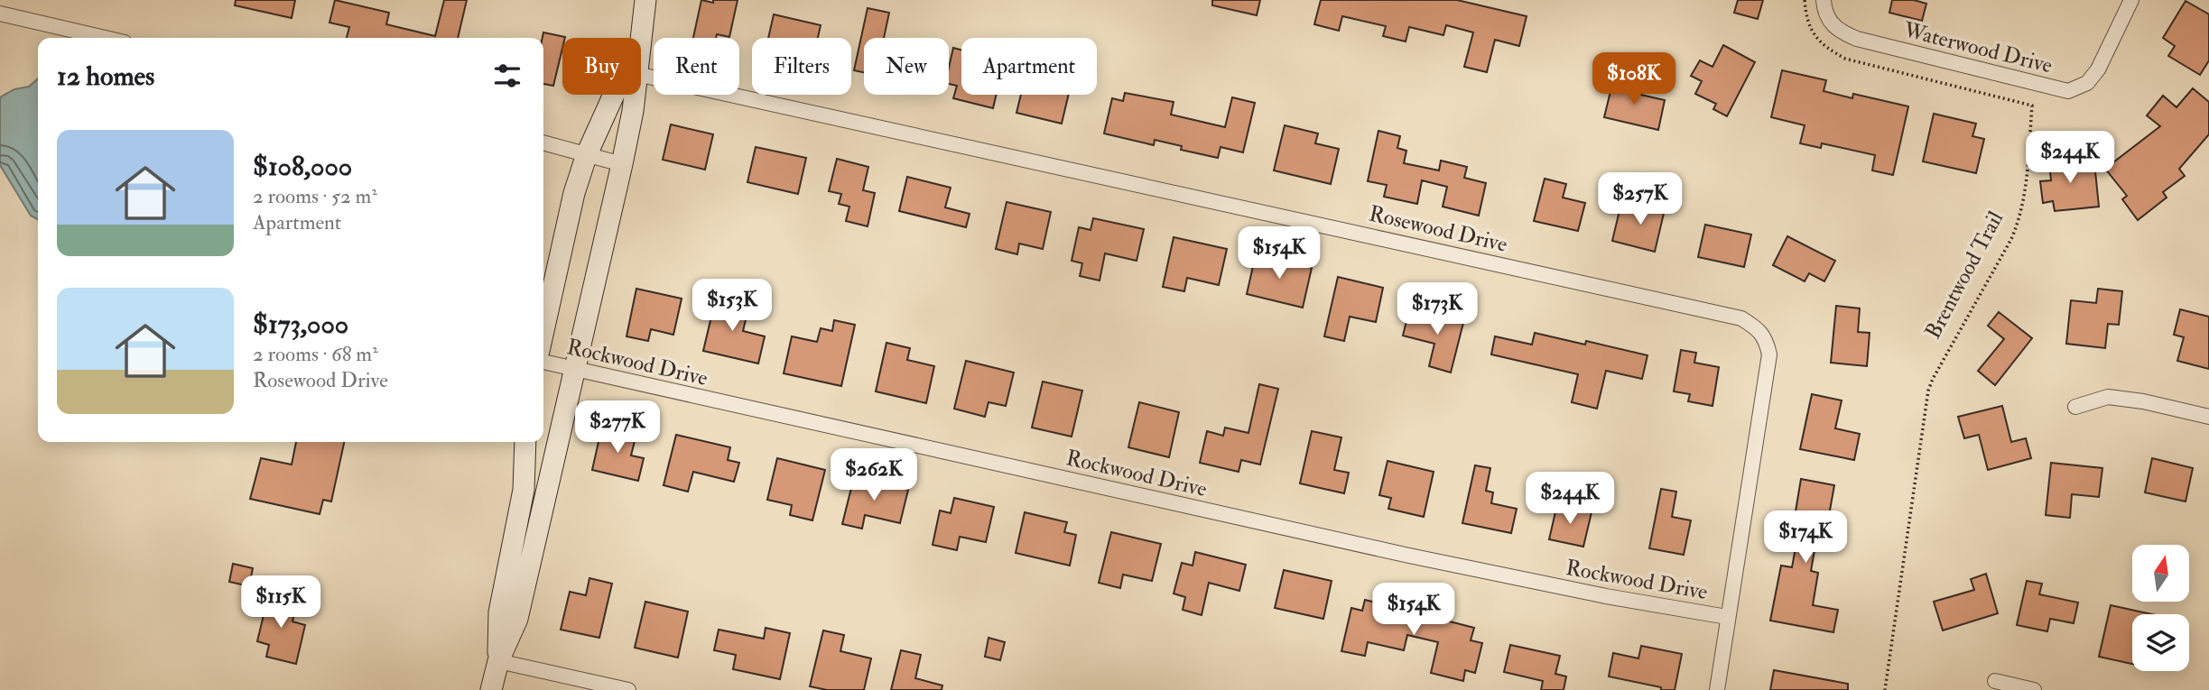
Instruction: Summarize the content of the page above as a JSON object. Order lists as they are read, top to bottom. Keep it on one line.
{"streets":{"street":["Waterwood Drive","Rosewood Drive","Rockwood Drive"],"path":["Brentwood Trail"]},"crossings":[["Rosewood Drive","Rockwood Drive"]],"north":"top","page":{"chip":["Buy","Rent","Filters","New","Apartment"],"heading":"12 homes","price":["$108K","$244K","$257K","$154K","$153K","$173K","$277K","$262K","$244K","$174K","$115K","$154K"],"list":[{"name":"$108,000","note":"2 rooms · 52 m² · Apartment"},{"name":"$173,000","note":"2 rooms · 68 m² · Rosewood Drive"}]}}
